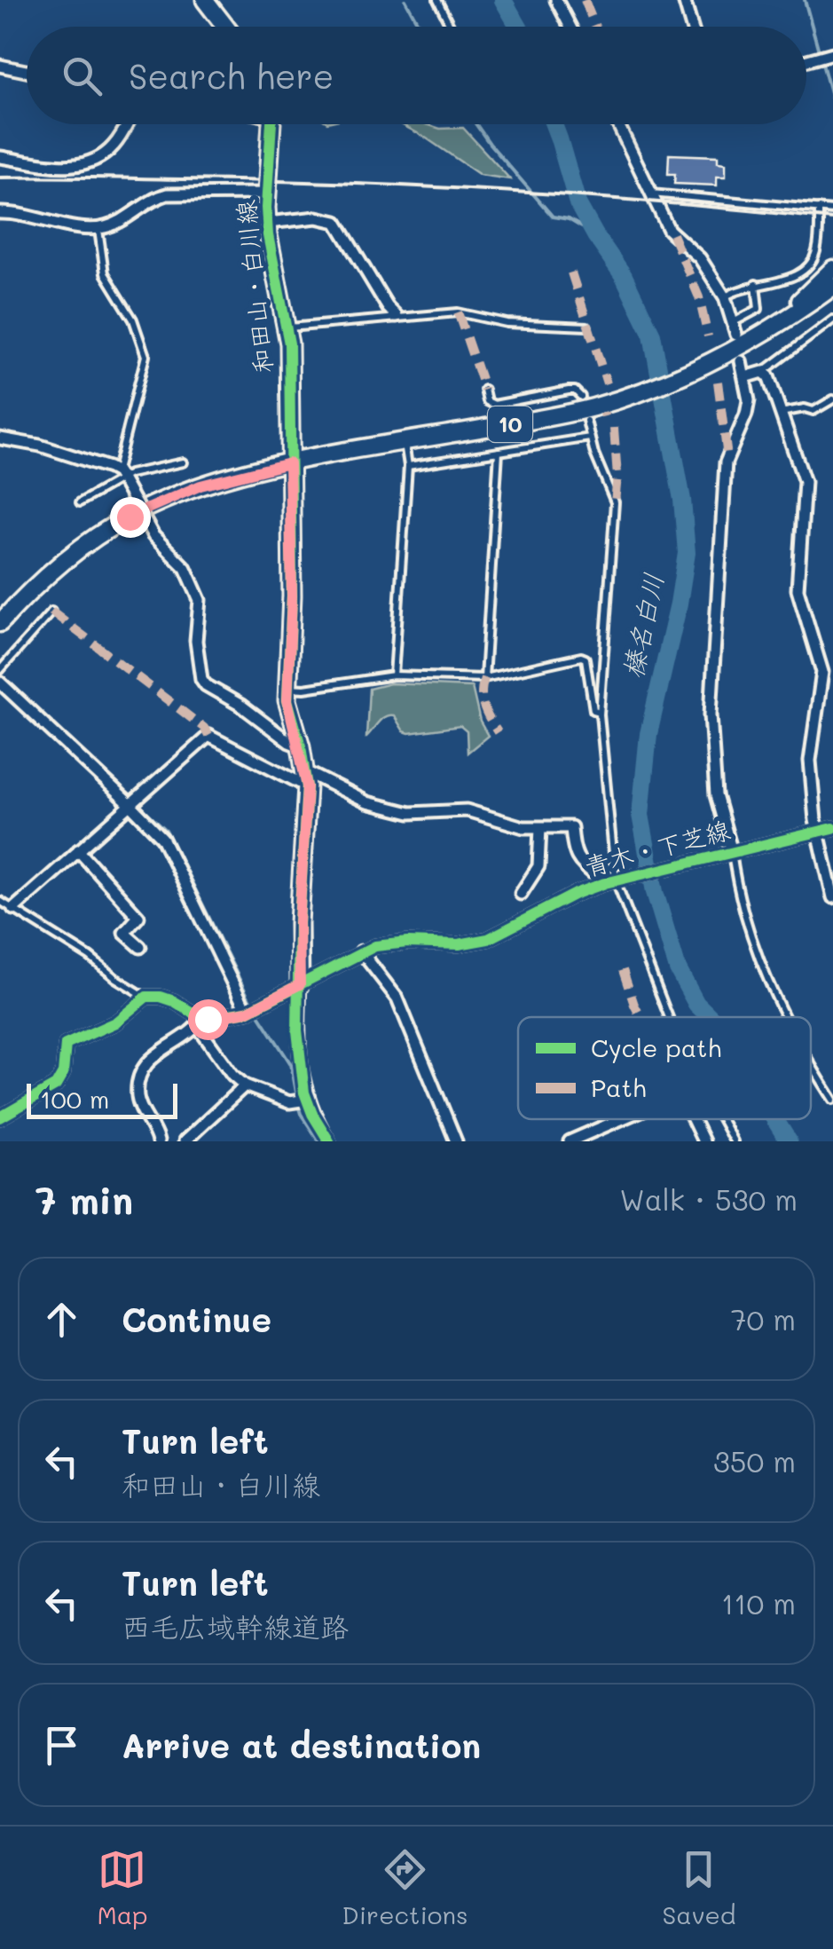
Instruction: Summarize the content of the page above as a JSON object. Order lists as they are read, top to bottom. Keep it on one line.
{"streets":{"main road":["和田山・白川線","10"],"street":["青木・下芝線"]},"crossings":[["和田山・白川線","10"],["和田山・白川線","青木・下芝線"]],"water":["榛名白川"],"legend":["Cycle path","Path"],"scale_bar":"100 m","page":{"search":"Search here","scale":"100 m","heading":["7 min","Walk · 530 m"],"list":[["Continue","70 m"],["Turn left","和田山・白川線","350 m"],["Turn left","西毛広域幹線道路","110 m"],"Arrive at destination"],"nav":["Map","Directions","Saved"]}}
